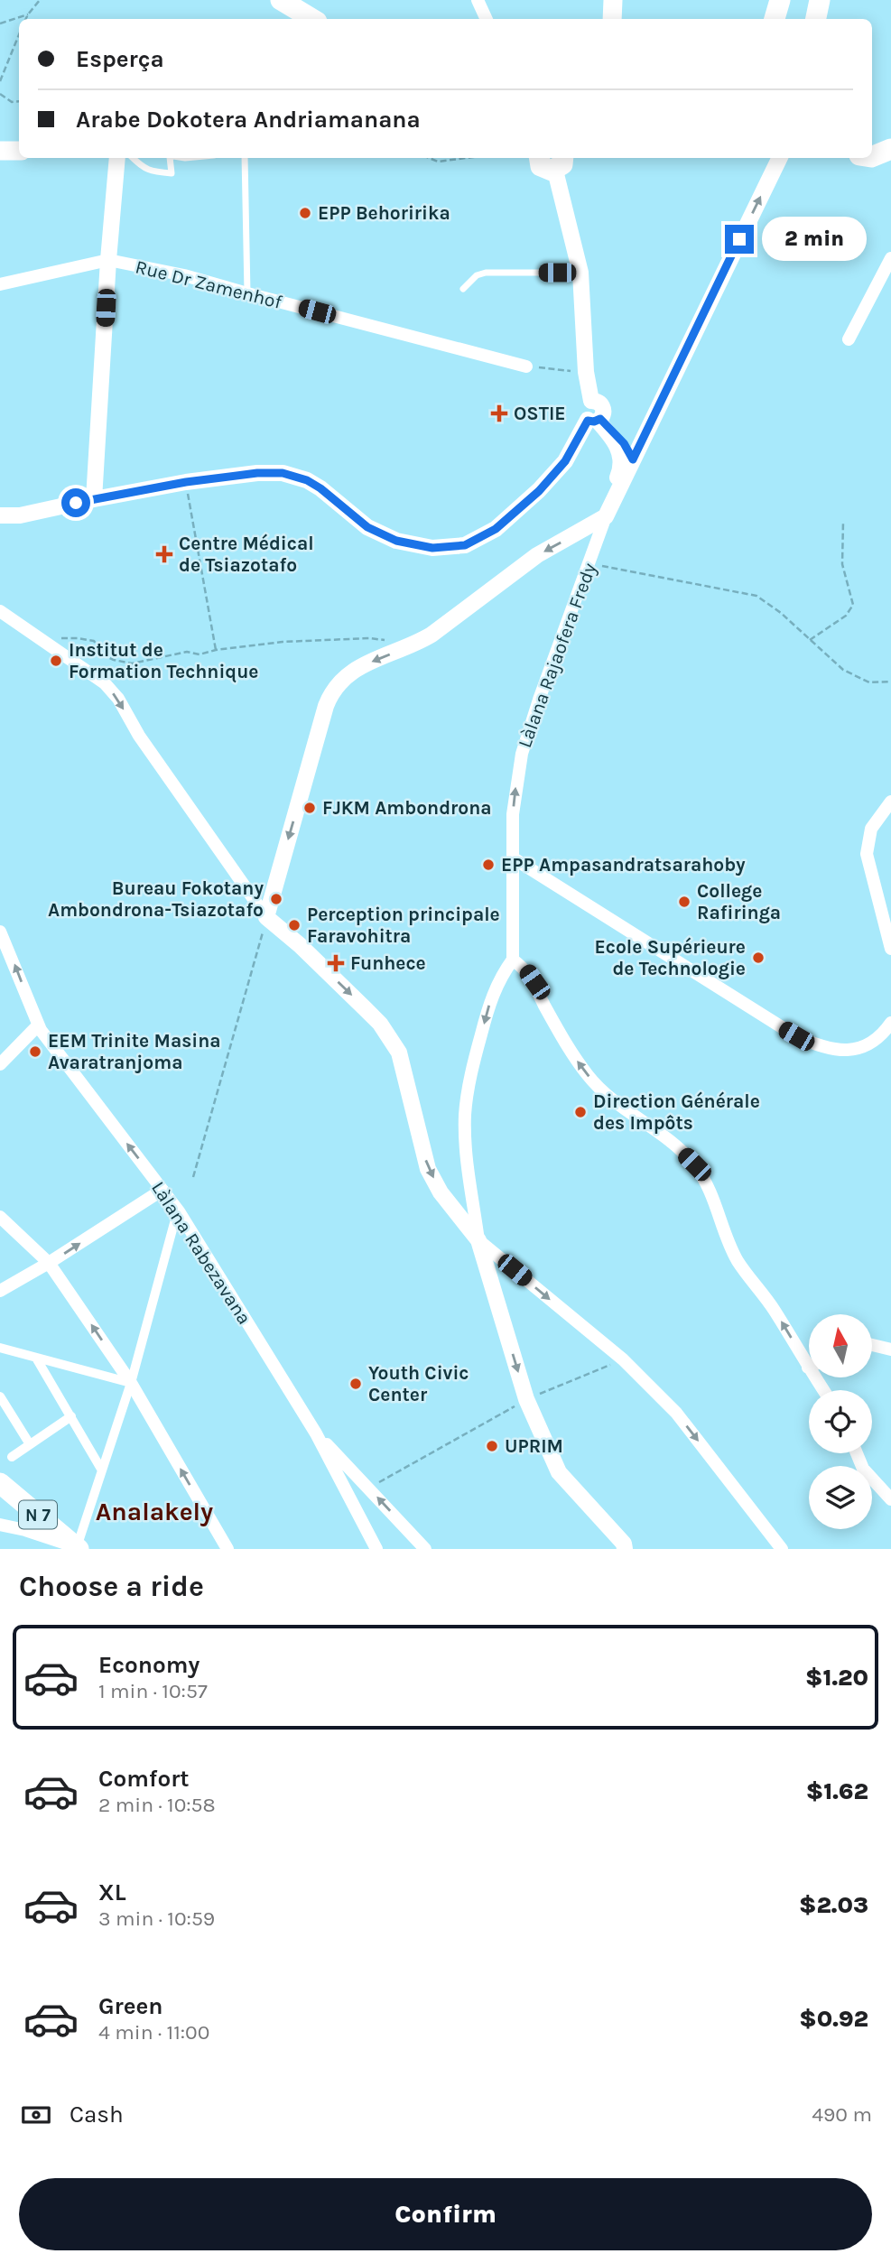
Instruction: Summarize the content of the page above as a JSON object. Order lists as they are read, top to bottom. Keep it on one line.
{"streets":{"main road":["N 7"],"street":["Rue Dr Zamenhof","Làlana Rajaofera Fredy","Làlana Rabezavana"]},"one_way":["Làlana Rajaofera Fredy","Làlana Rabezavana"],"districts":["Analakely"],"places":{"other":["EPP Behoririka","Institut de Formation Technique","FJKM Ambondrona","EPP Ampasandratsarahoby","Bureau Fokotany Ambondrona-Tsiazotafo","College Rafiringa","Perception principale Faravohitra","Ecole Supérieure de Technologie","EEM Trinite Masina Avaratranjoma","Direction Générale des Impôts","Youth Civic Center","UPRIM"],"health":["OSTIE","Centre Médical de Tsiazotafo","Funhece"]},"north":"top","page":{"banner":["Esperça","Arabe Dokotera Andriamanana"],"bubble":"2 min","heading":"Choose a ride","list":[{"name":"Economy","note":"1 min · 10:57","value":"$1.20"},{"name":"Comfort","note":"2 min · 10:58","value":"$1.62"},{"name":"XL","note":"3 min · 10:59","value":"$2.03"},{"name":"Green","note":"4 min · 11:00","value":"$0.92"}],"pay":["Cash","490 m"],"buttons":"Confirm"}}
